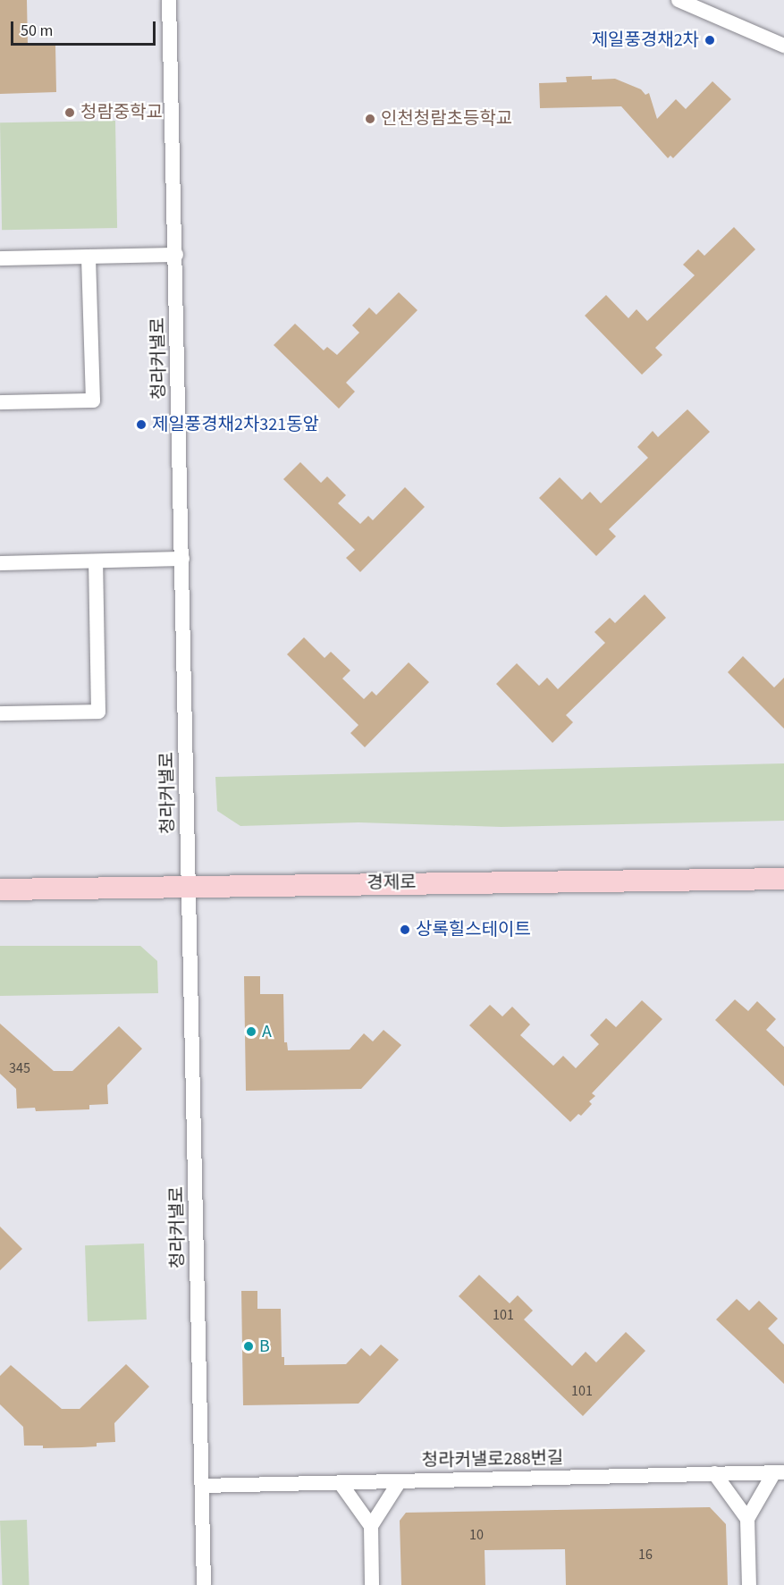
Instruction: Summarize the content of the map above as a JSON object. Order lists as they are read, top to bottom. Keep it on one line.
{"streets":{"main road":["경제로"],"street":["청라커낼로","청라커낼로288번길"]},"crossings":[["청라커낼로","경제로"],["청라커낼로","청라커낼로288번길"]],"places":["제일풍경채2차","청람중학교","인천청람초등학교","제일풍경채2차321동앞","상록힐스테이트","A","B"],"house_numbers":["345","101","101","10","16"],"scale_bar":"50 m"}
